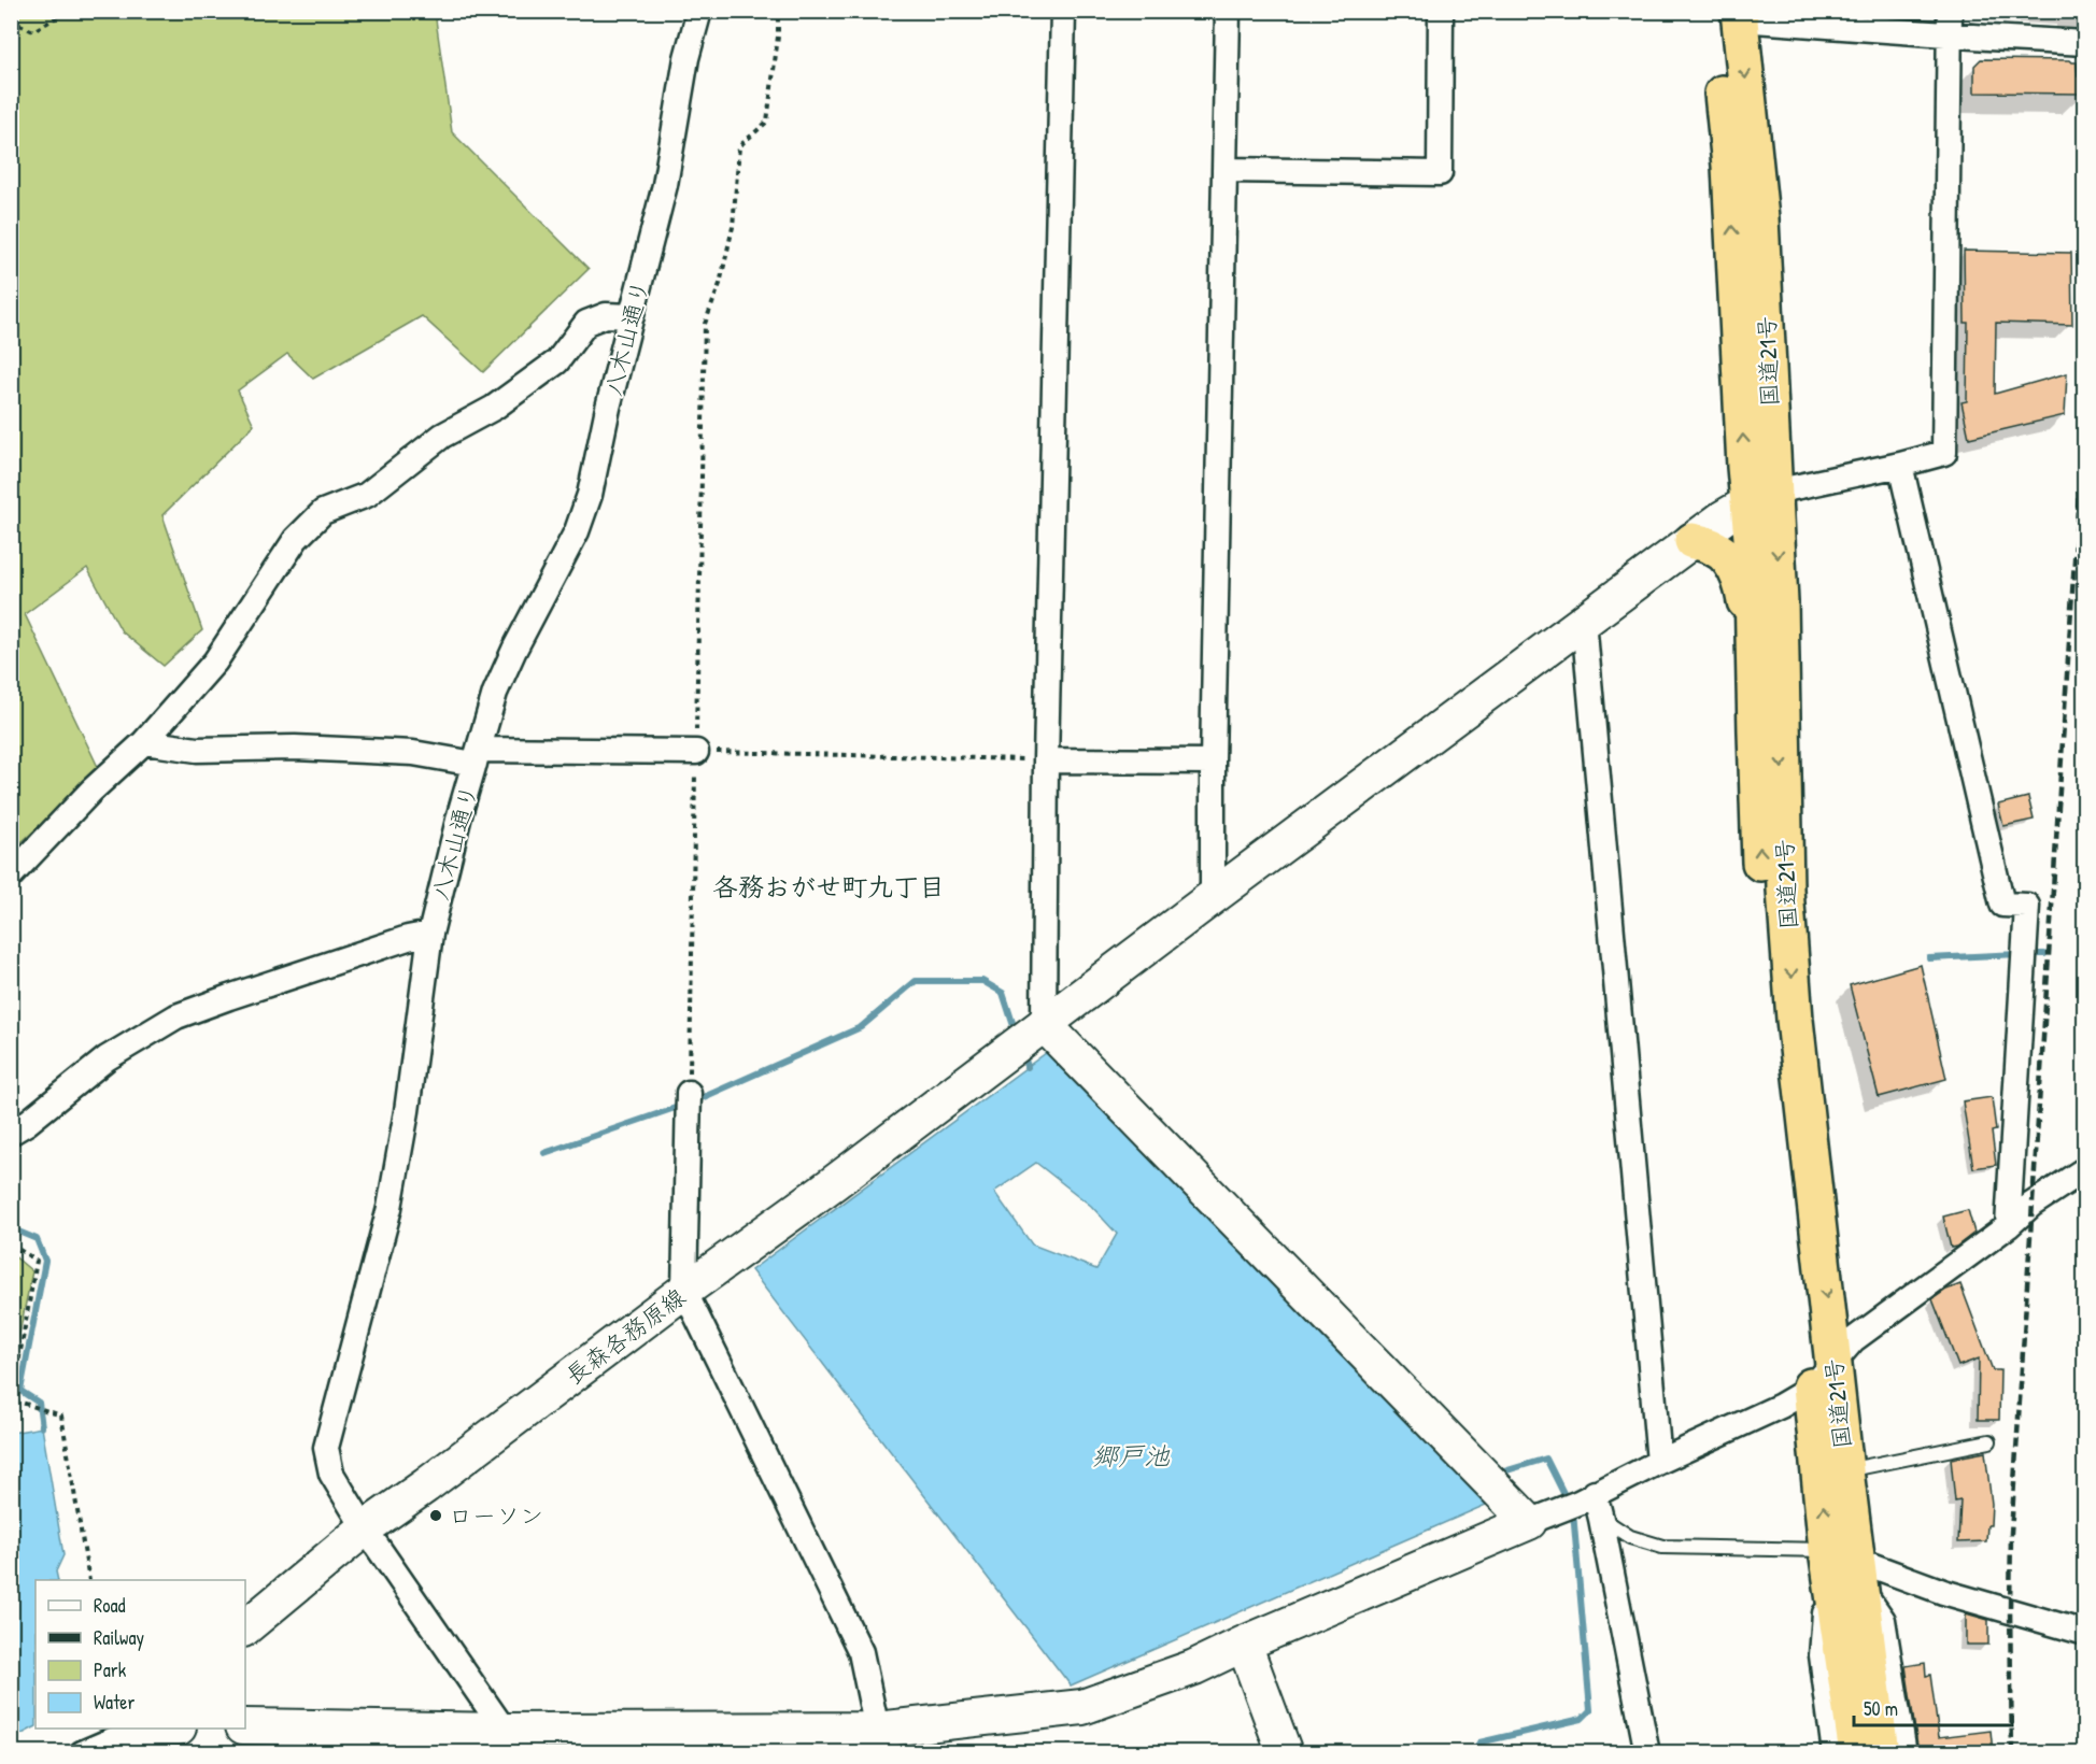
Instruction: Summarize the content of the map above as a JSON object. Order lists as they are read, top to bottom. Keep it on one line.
{"streets":{"highway":["国道21号"],"street":["八木山通り","長森各務原線"]},"crossings":[["八木山通り","長森各務原線"],["国道21号","長森各務原線"]],"districts":["各務おがせ町九丁目"],"water":["郷戸池"],"places":["ローソン"],"legend":["Road","Railway","Park","Water"],"scale_bar":"50 m"}
